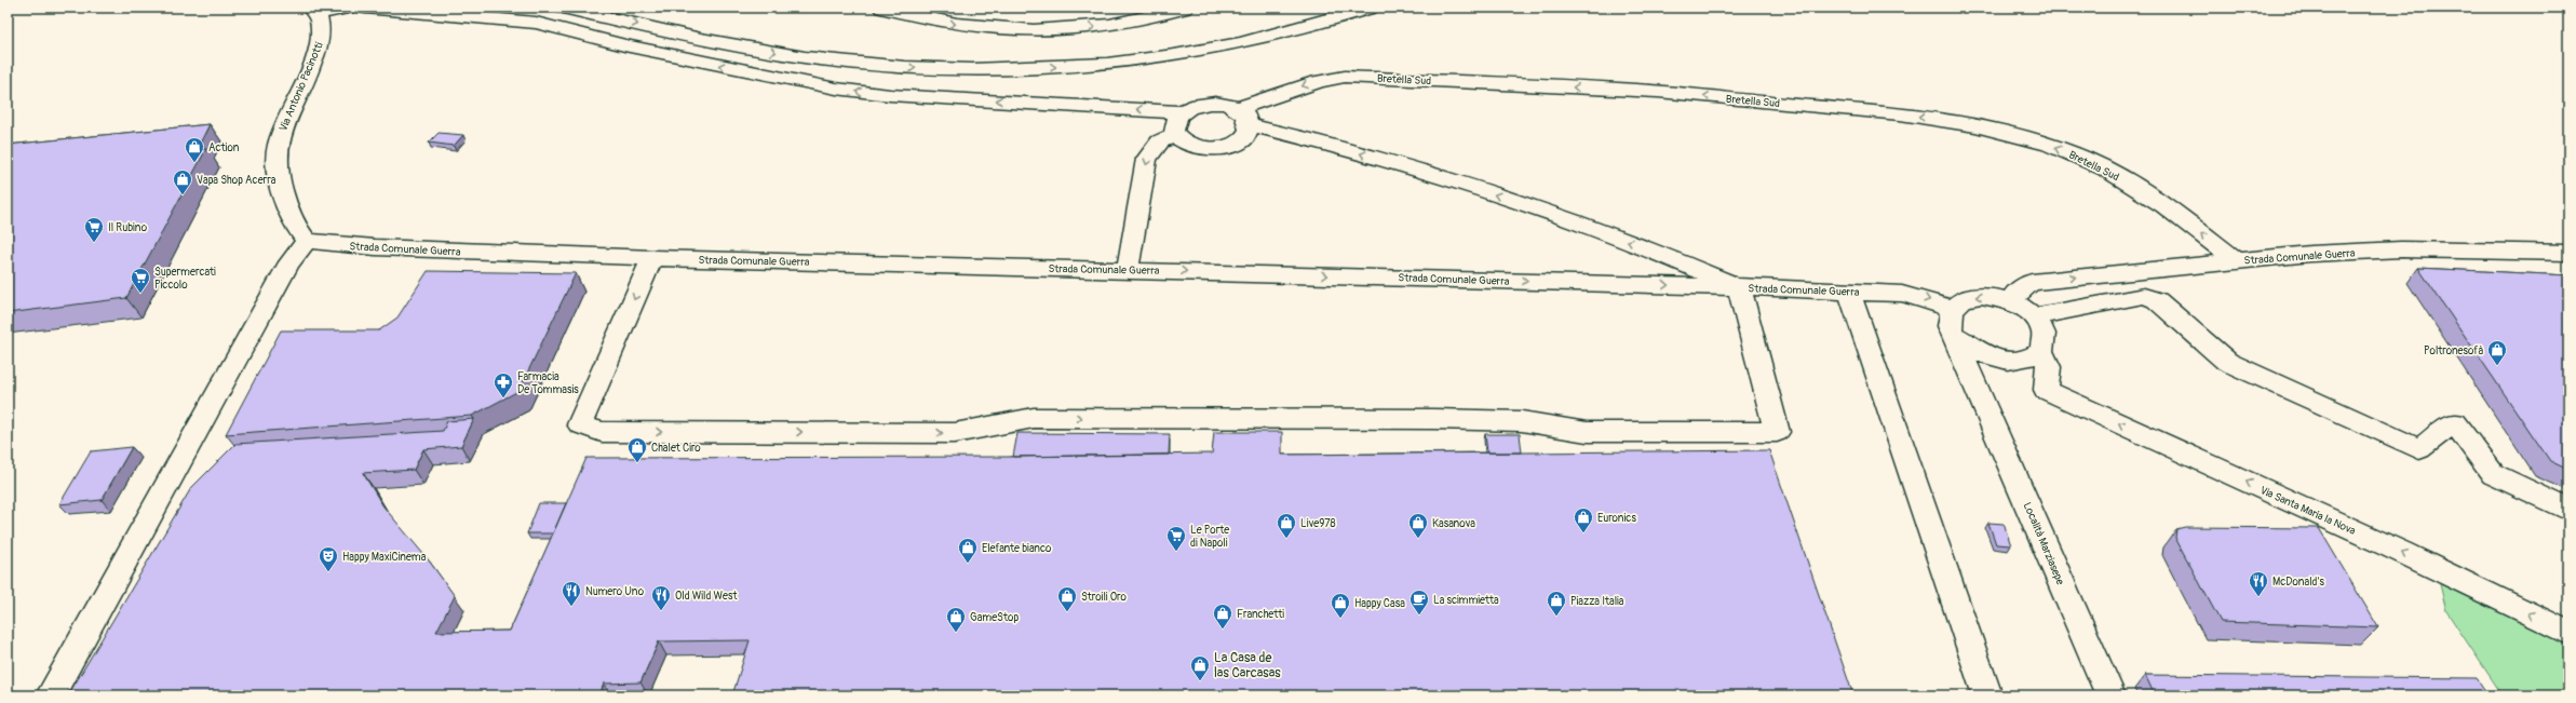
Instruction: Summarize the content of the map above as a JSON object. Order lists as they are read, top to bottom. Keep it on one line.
{"streets":{"main road":["Bretella Sud","Via Antonio Pacinotti","Strada Comunale Guerra","Via Santa Maria la Nova","Località Marziasepe"]},"crossings":[["Bretella Sud","Strada Comunale Guerra"],["Via Antonio Pacinotti","Strada Comunale Guerra"],["Strada Comunale Guerra","Via Santa Maria la Nova"],["Strada Comunale Guerra","Località Marziasepe"],["Via Santa Maria la Nova","Località Marziasepe"]],"places":{"shop":["Action","Vapa Shop Acerra","Poltronesofà","Chalet Ciro","Euronics","Live978","Kasanova","Elefante bianco","Stroili Oro","Piazza Italia","Happy Casa","Franchetti","GameStop","La Casa de las Carcasas"],"supermarket":["Il Rubino","Supermercati Piccolo","Le Porte di Napoli"],"pharmacy":["Farmacia De Tommasis"],"theatre":["Happy MaxiCinema"],"restaurant":["McDonald's","Numero Uno","Old Wild West"],"cafe":["La scimmietta"]}}
